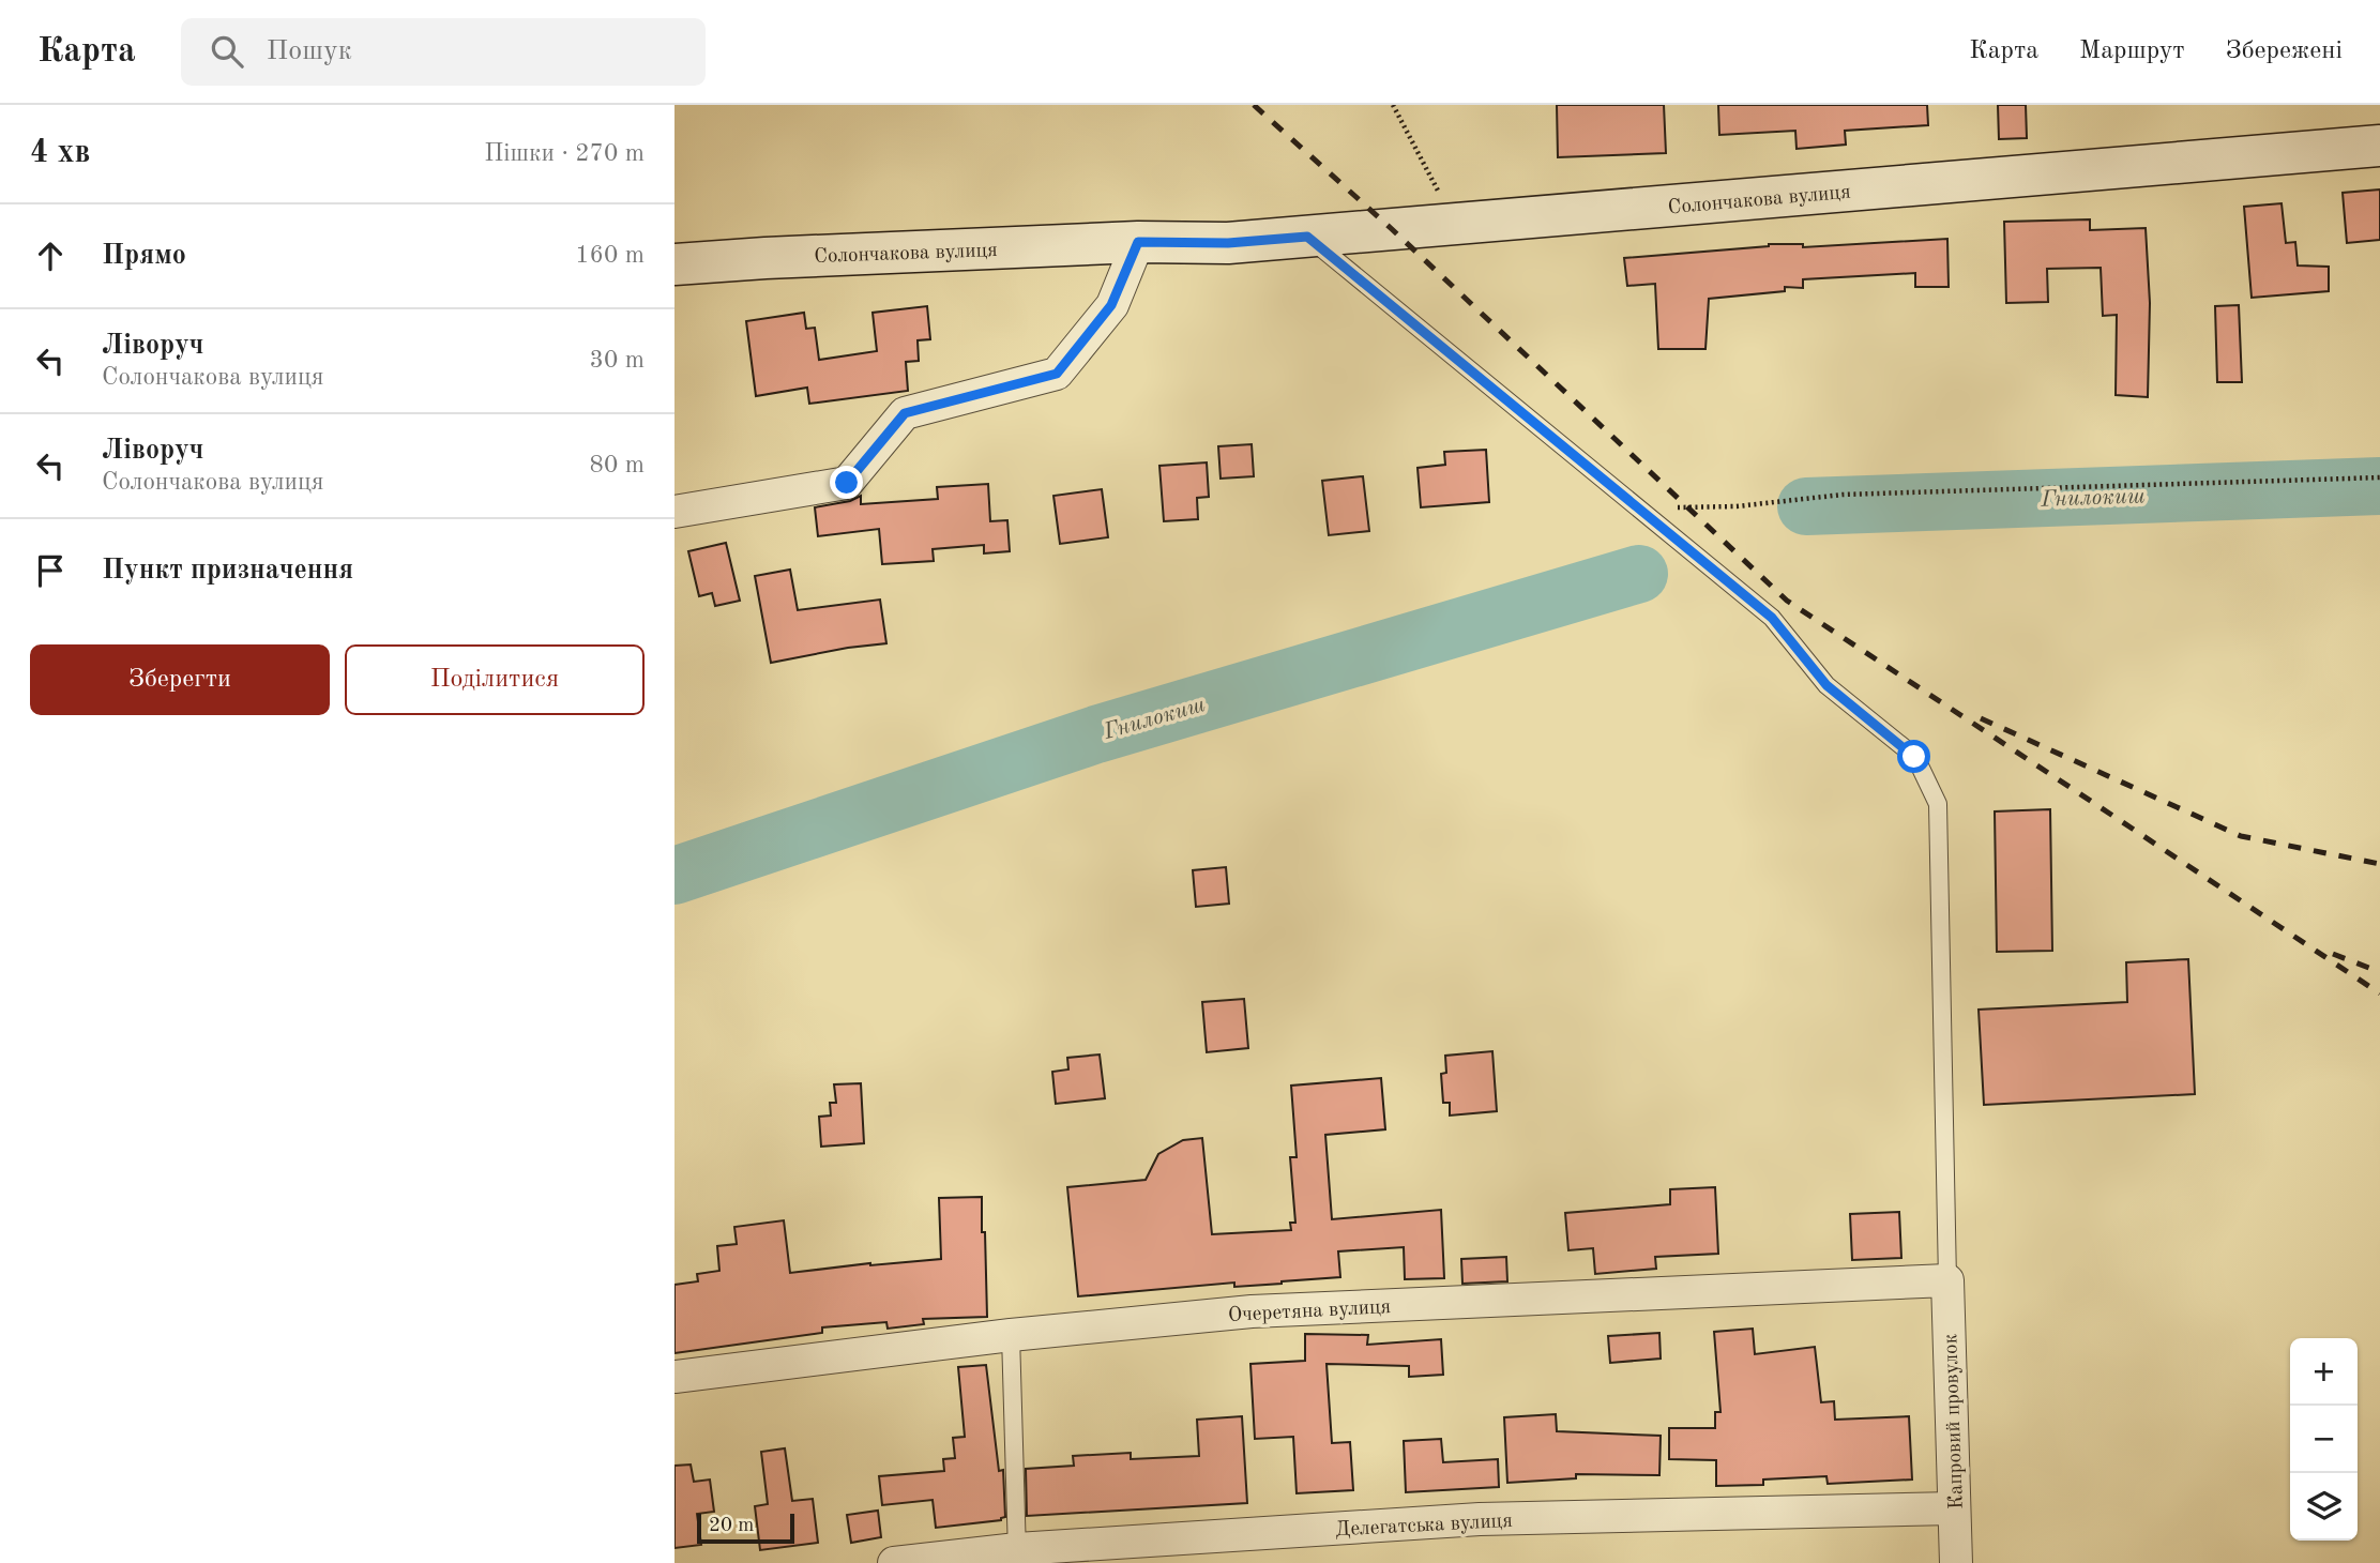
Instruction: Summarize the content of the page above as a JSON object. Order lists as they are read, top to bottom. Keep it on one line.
{"streets":{"main road":["Солончакова вулиця"],"street":["Очеретяна вулиця","Капровий провулок","Делегатська вулиця"]},"crossings":[["Очеретяна вулиця","Капровий провулок"],["Капровий провулок","Делегатська вулиця"]],"water":["Гнилокиш"],"scale_bar":"20 m","page":{"header":"Карта","search":"Пошук","nav":["Карта","Маршрут","Збережені"],"heading":["4 хв","Пішки · 270 m"],"list":[["Прямо","160 m"],["Ліворуч","Солончакова вулиця","30 m"],["Ліворуч","Солончакова вулиця","80 m"],"Пункт призначення"],"buttons":["Зберегти","Поділитися"],"map_buttons":["+","−"],"scale":"20 m"}}
